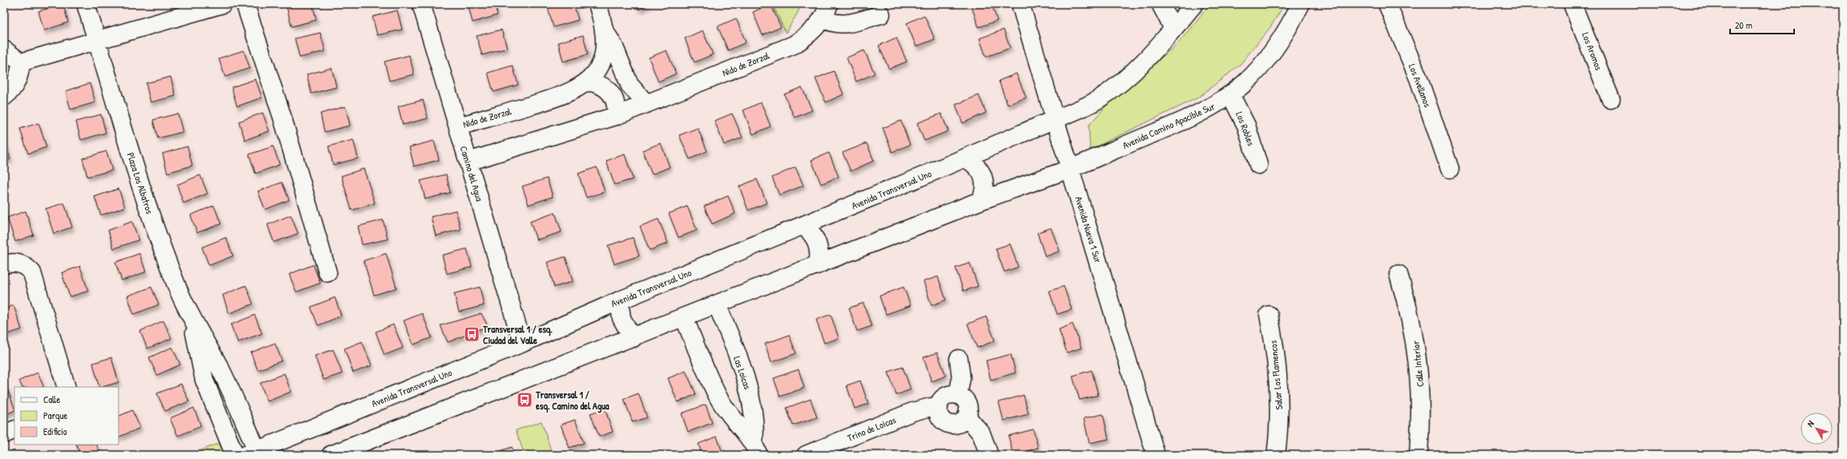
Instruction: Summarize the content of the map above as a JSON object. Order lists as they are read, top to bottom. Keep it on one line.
{"streets":{"street":["Los Aromos","Nido de Zorzal","Los Avellanos","Avenida Camino Apacible Sur","Los Robles","Camino del Agua","Plaza Los Albatros","Avenida Transversal Uno","Avenida Nueva 1 Sur","Calle Interior","Las Loicas","Salar Los Flamencos","Trino de Loicas"]},"crossings":[["Nido de Zorzal","Camino del Agua"],["Avenida Camino Apacible Sur","Los Robles"],["Avenida Camino Apacible Sur","Avenida Nueva 1 Sur"],["Camino del Agua","Avenida Transversal Uno"],["Plaza Los Albatros","Avenida Transversal Uno"],["Avenida Transversal Uno","Avenida Nueva 1 Sur"]],"places":{"bus stop":["Transversal 1 / esq. Ciudad del Valle","Transversal 1 / esq. Camino del Agua"]},"legend":["Calle","Parque","Edificio"],"scale_bar":"20 m","north":"top left"}
